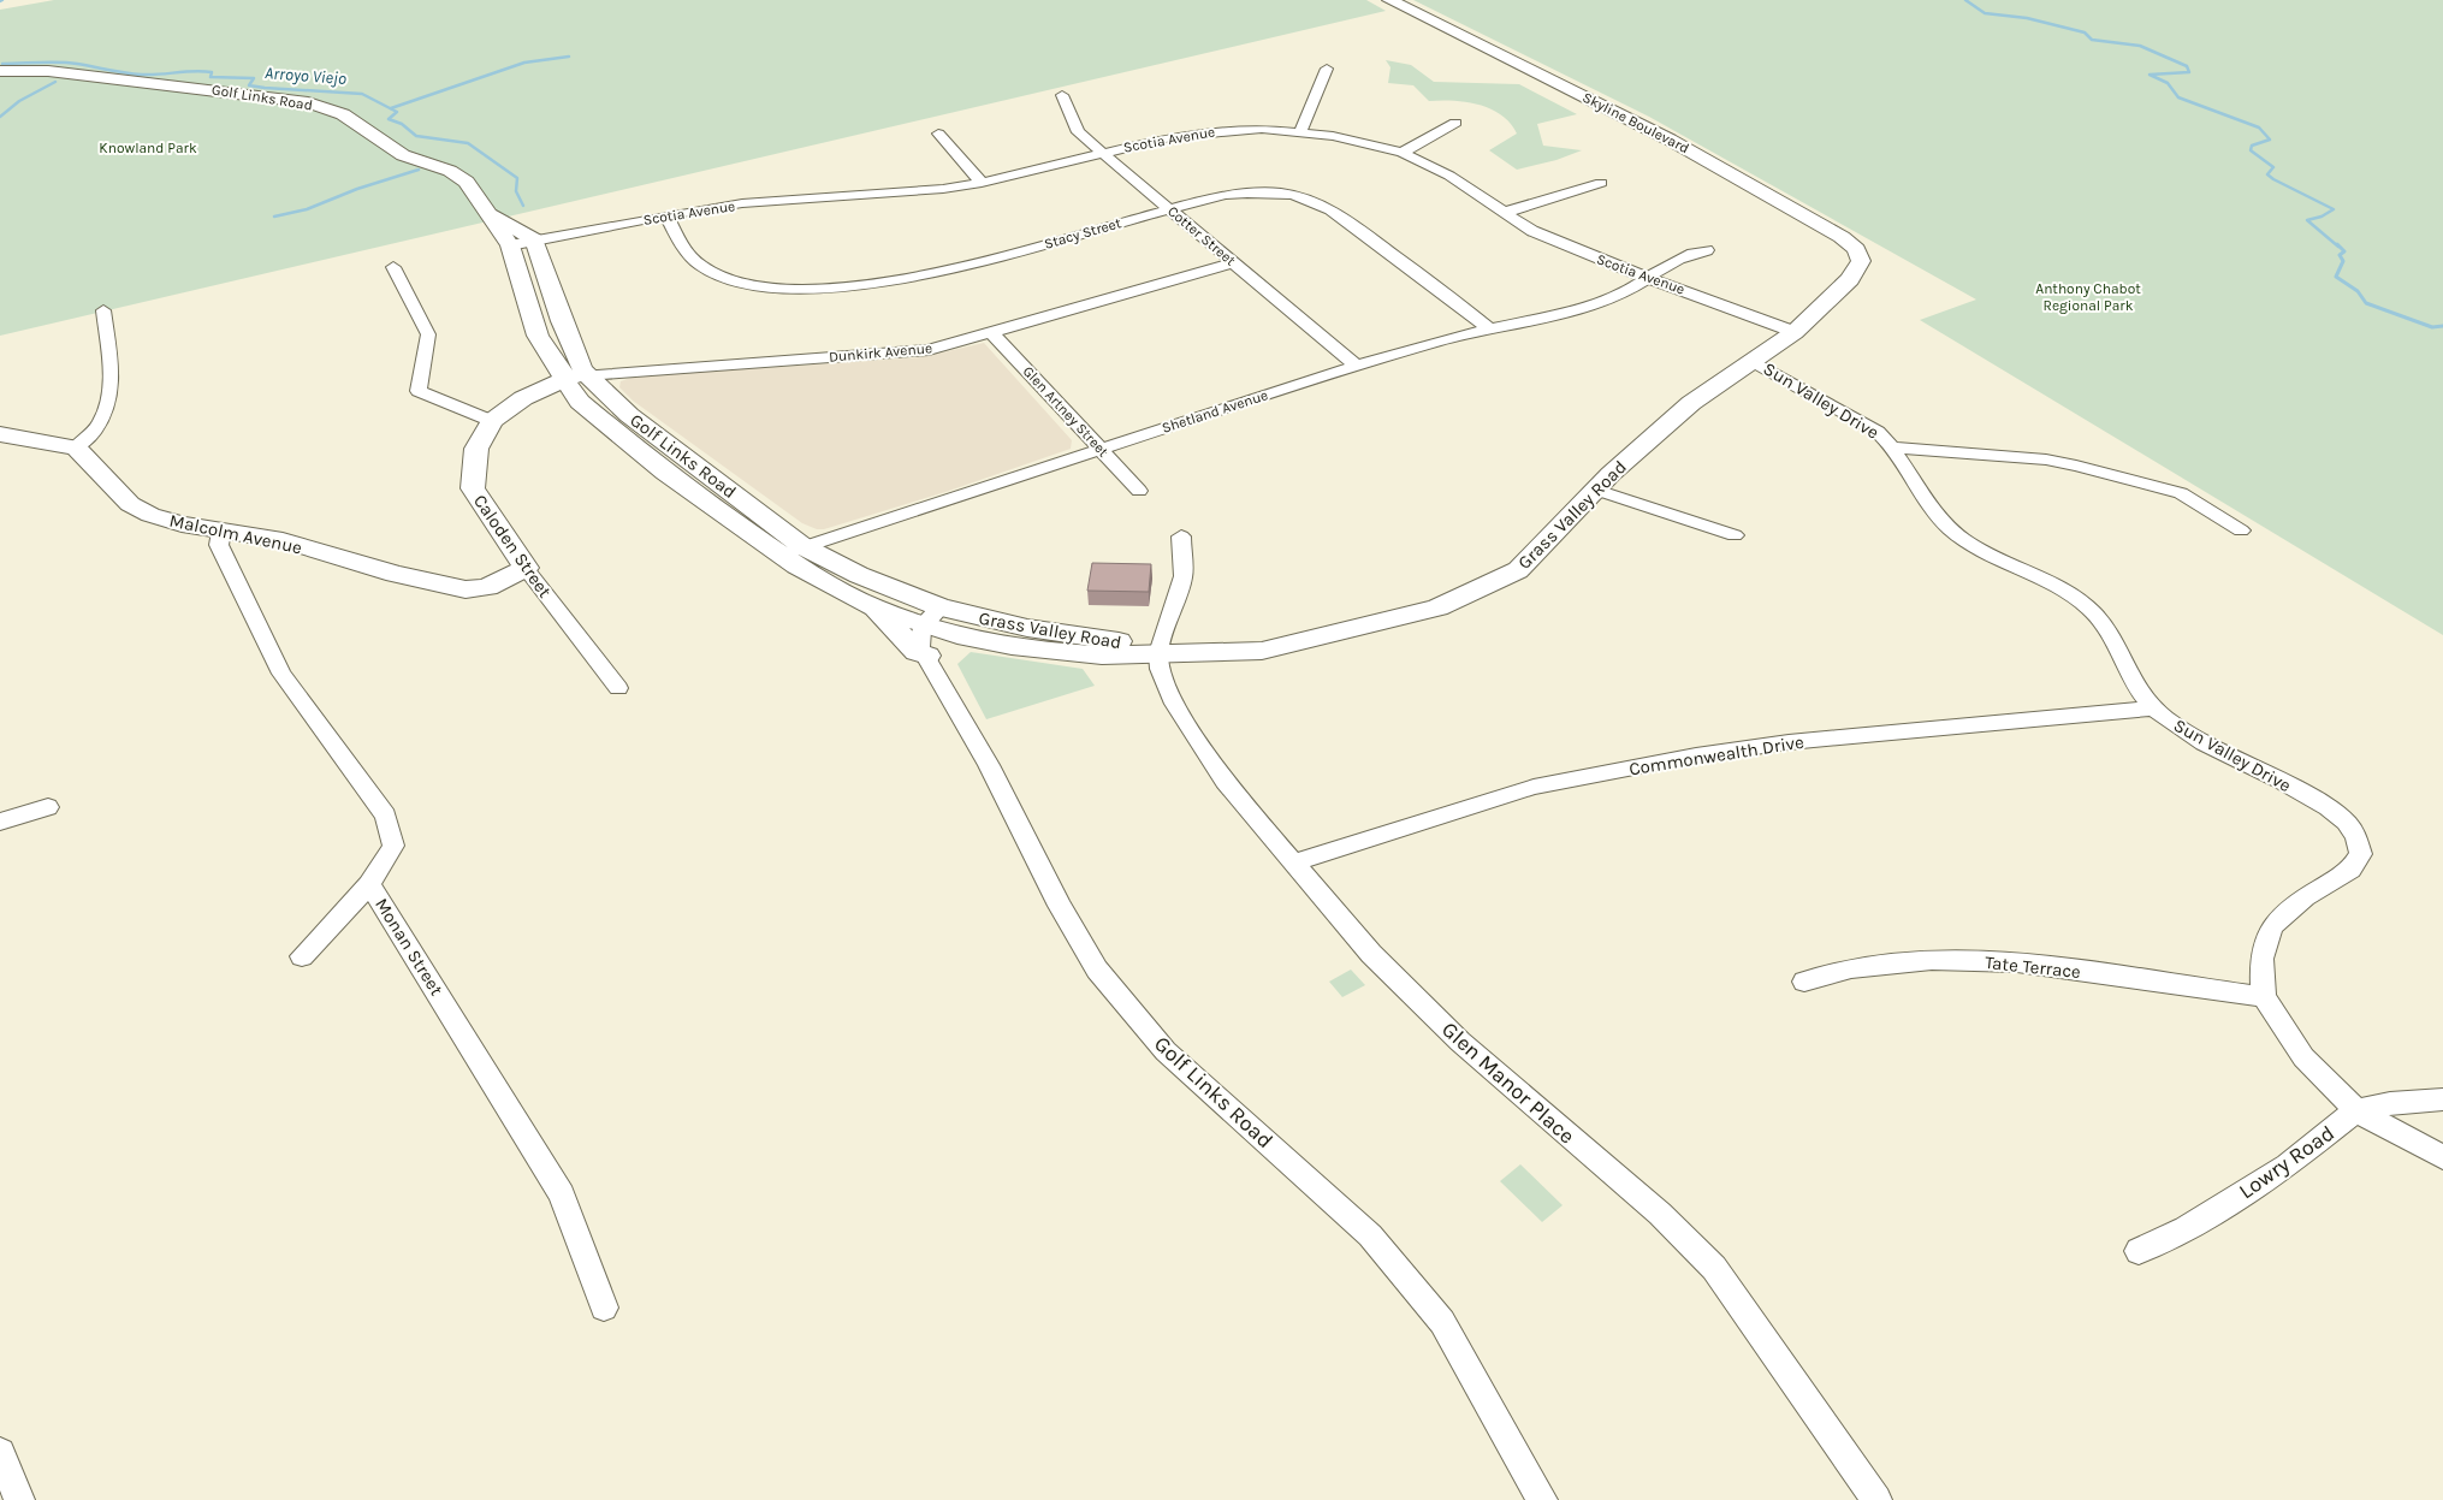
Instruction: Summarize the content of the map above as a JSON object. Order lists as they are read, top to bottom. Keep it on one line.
{"streets":{"main road":["Golf Links Road","Skyline Boulevard","Grass Valley Road","Malcolm Avenue","Caloden Street"],"street":["Scotia Avenue","Stacy Street","Cotter Street","Dunkirk Avenue","Sun Valley Drive","Glen Artney Street","Shetland Avenue","Commonwealth Drive","Monan Street","Tate Terrace","Glen Manor Place","Lowry Road"]},"crossings":[["Golf Links Road","Scotia Avenue"],["Golf Links Road","Dunkirk Avenue"],["Golf Links Road","Shetland Avenue"],["Golf Links Road","Grass Valley Road"],["Golf Links Road","Caloden Street"],["Skyline Boulevard","Grass Valley Road"],["Scotia Avenue","Stacy Street"],["Scotia Avenue","Cotter Street"],["Scotia Avenue","Shetland Avenue"],["Scotia Avenue","Grass Valley Road"],["Stacy Street","Cotter Street"],["Stacy Street","Shetland Avenue"],["Cotter Street","Dunkirk Avenue"],["Cotter Street","Shetland Avenue"],["Dunkirk Avenue","Glen Artney Street"],["Dunkirk Avenue","Caloden Street"],["Sun Valley Drive","Grass Valley Road"],["Sun Valley Drive","Commonwealth Drive"],["Sun Valley Drive","Tate Terrace"],["Sun Valley Drive","Lowry Road"],["Glen Artney Street","Shetland Avenue"],["Grass Valley Road","Glen Manor Place"],["Malcolm Avenue","Caloden Street"],["Malcolm Avenue","Monan Street"],["Commonwealth Drive","Glen Manor Place"]],"water":["Arroyo Viejo"],"parks":["Knowland Park","Anthony Chabot Regional Park"]}
